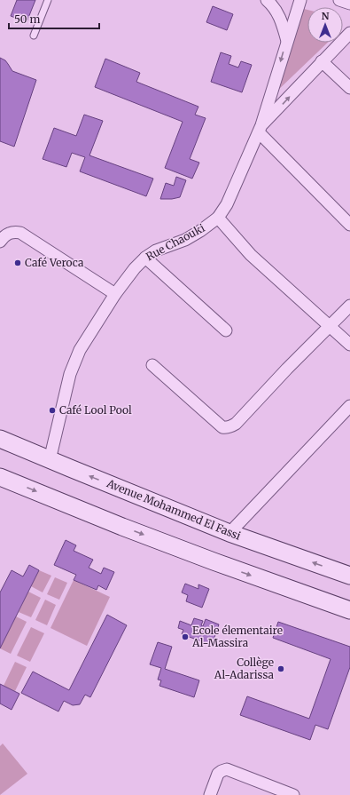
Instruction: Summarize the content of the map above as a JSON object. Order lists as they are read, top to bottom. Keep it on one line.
{"streets":{"main road":["Avenue Mohammed El Fassi"],"street":["Rue Chaouki"]},"crossings":[["Rue Chaouki","Avenue Mohammed El Fassi"]],"places":["Café Veroca","Café Lool Pool","Ecole élementaire Al-Massira","Collège Al-Adarissa"],"scale_bar":"50 m","north":"top"}
